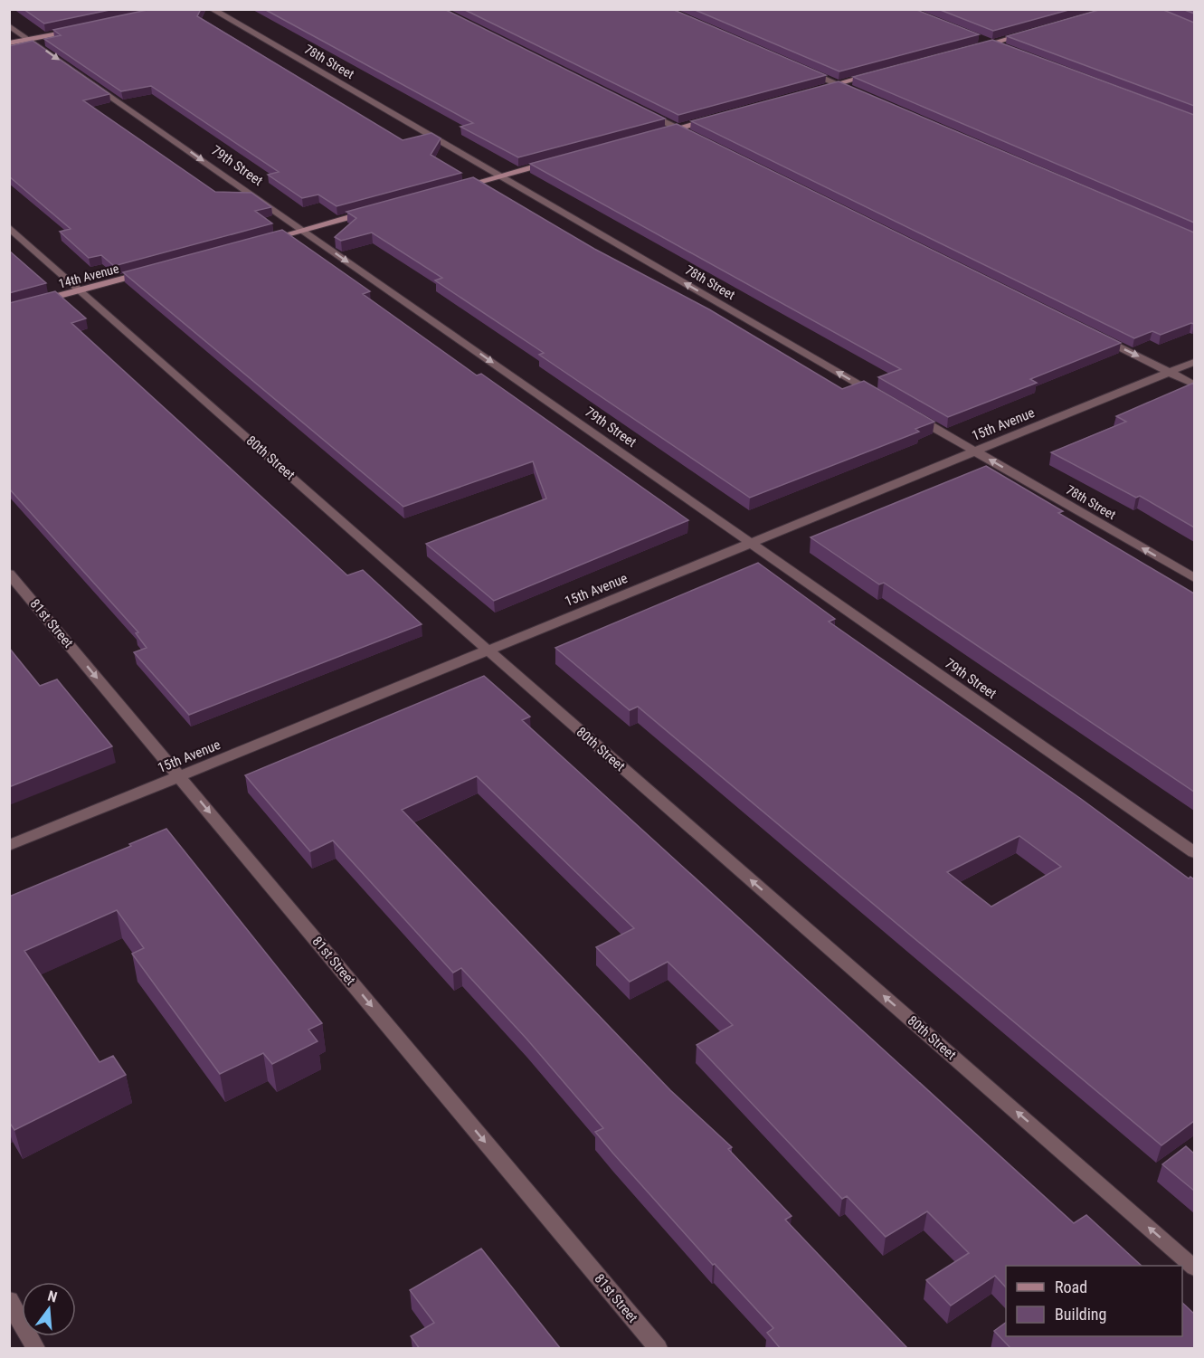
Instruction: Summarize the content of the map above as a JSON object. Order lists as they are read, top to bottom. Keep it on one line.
{"streets":{"main road":["14th Avenue"],"street":["78th Street","79th Street","15th Avenue","80th Street","81st Street"]},"crossings":[["78th Street","15th Avenue"],["79th Street","15th Avenue"],["14th Avenue","80th Street"],["15th Avenue","80th Street"],["15th Avenue","81st Street"]],"one_way":["78th Street","79th Street","80th Street","81st Street"],"legend":["Road","Building"],"north":"top"}
